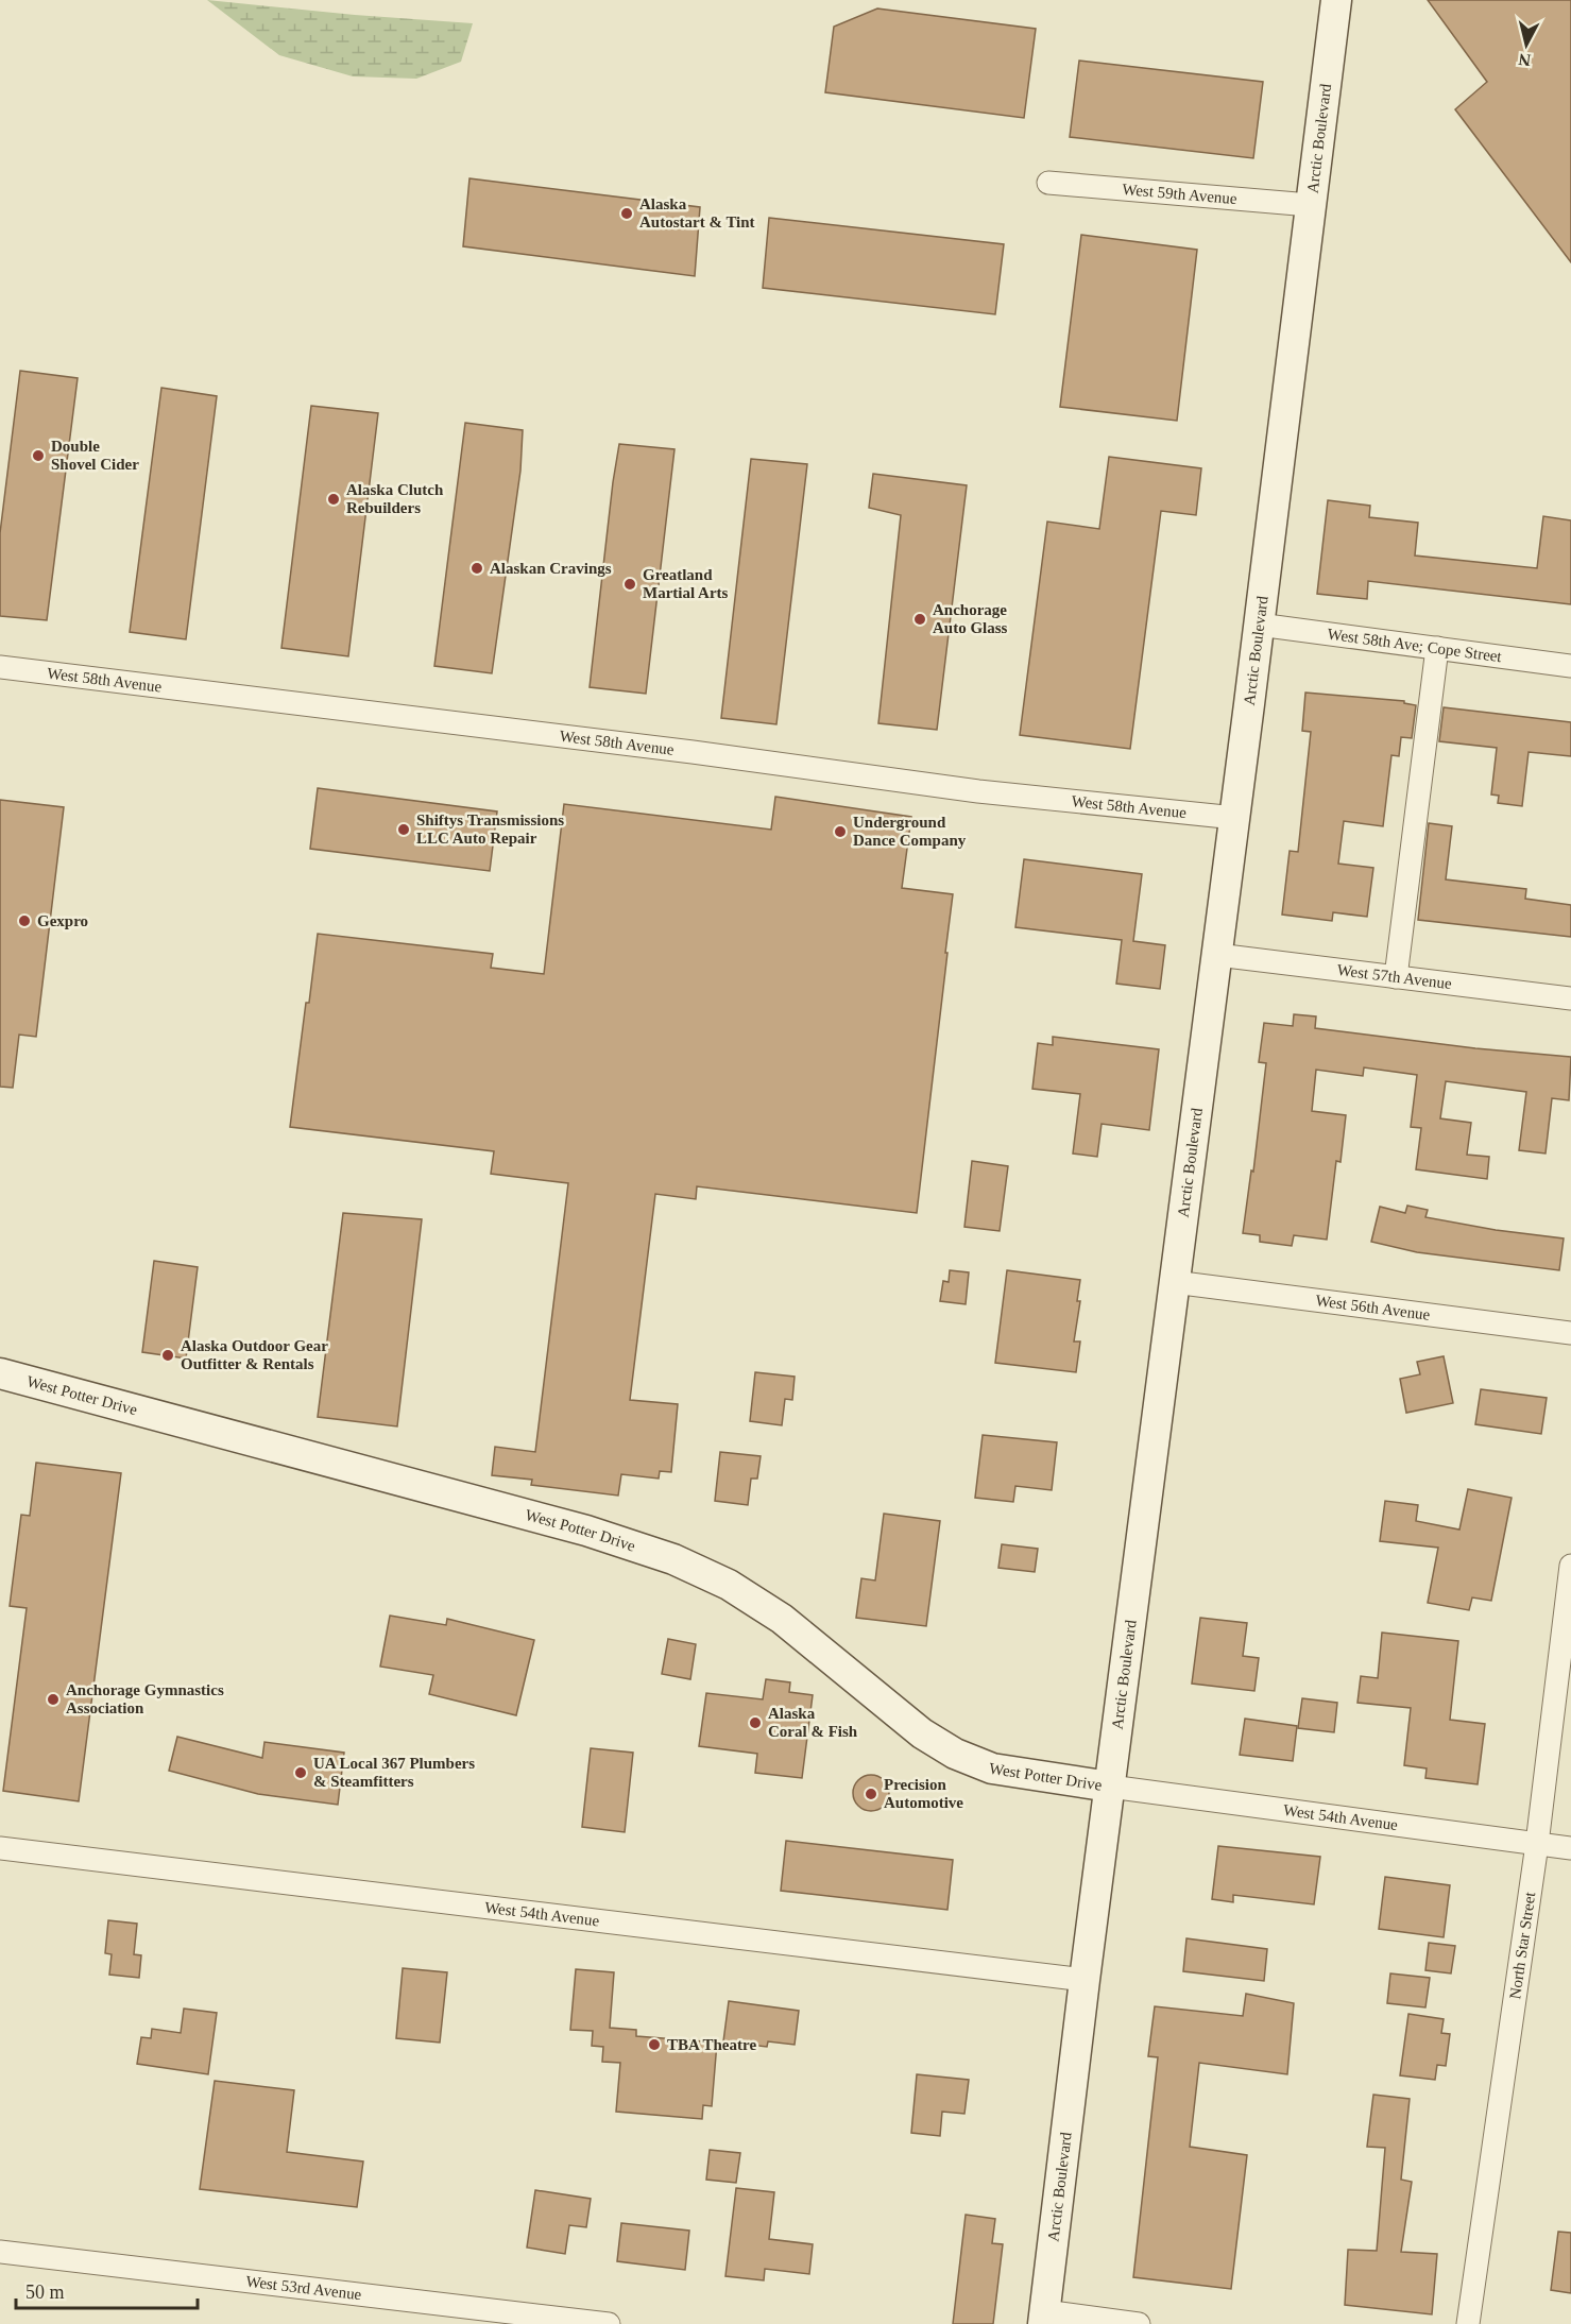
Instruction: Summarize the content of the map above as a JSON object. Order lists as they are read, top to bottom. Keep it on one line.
{"streets":{"main road":["Arctic Boulevard","West Potter Drive"],"street":["West 59th Avenue","West 58th Ave; Cope Street","West 58th Avenue","West 57th Avenue","West 56th Avenue","West 54th Avenue","North Star Street","West 53rd Avenue"]},"crossings":[["Arctic Boulevard","West 59th Avenue"],["Arctic Boulevard","West 58th Ave; Cope Street"],["Arctic Boulevard","West 58th Avenue"],["Arctic Boulevard","West 57th Avenue"],["Arctic Boulevard","West 56th Avenue"],["Arctic Boulevard","West Potter Drive"],["Arctic Boulevard","West 54th Avenue"],["West Potter Drive","West 54th Avenue"],["West 54th Avenue","North Star Street"]],"places":["Alaska Autostart & Tint","Double Shovel Cider","Alaska Clutch Rebuilders","Alaskan Cravings","Greatland Martial Arts","Anchorage Auto Glass","Shiftys Transmissions LLC Auto Repair","Underground Dance Company","Gexpro","Alaska Outdoor Gear Outfitter & Rentals","Anchorage Gymnastics Association","Alaska Coral & Fish","UA Local 367 Plumbers & Steamfitters","Precision Automotive","TBA Theatre"],"scale_bar":"50 m","north":"bottom"}
